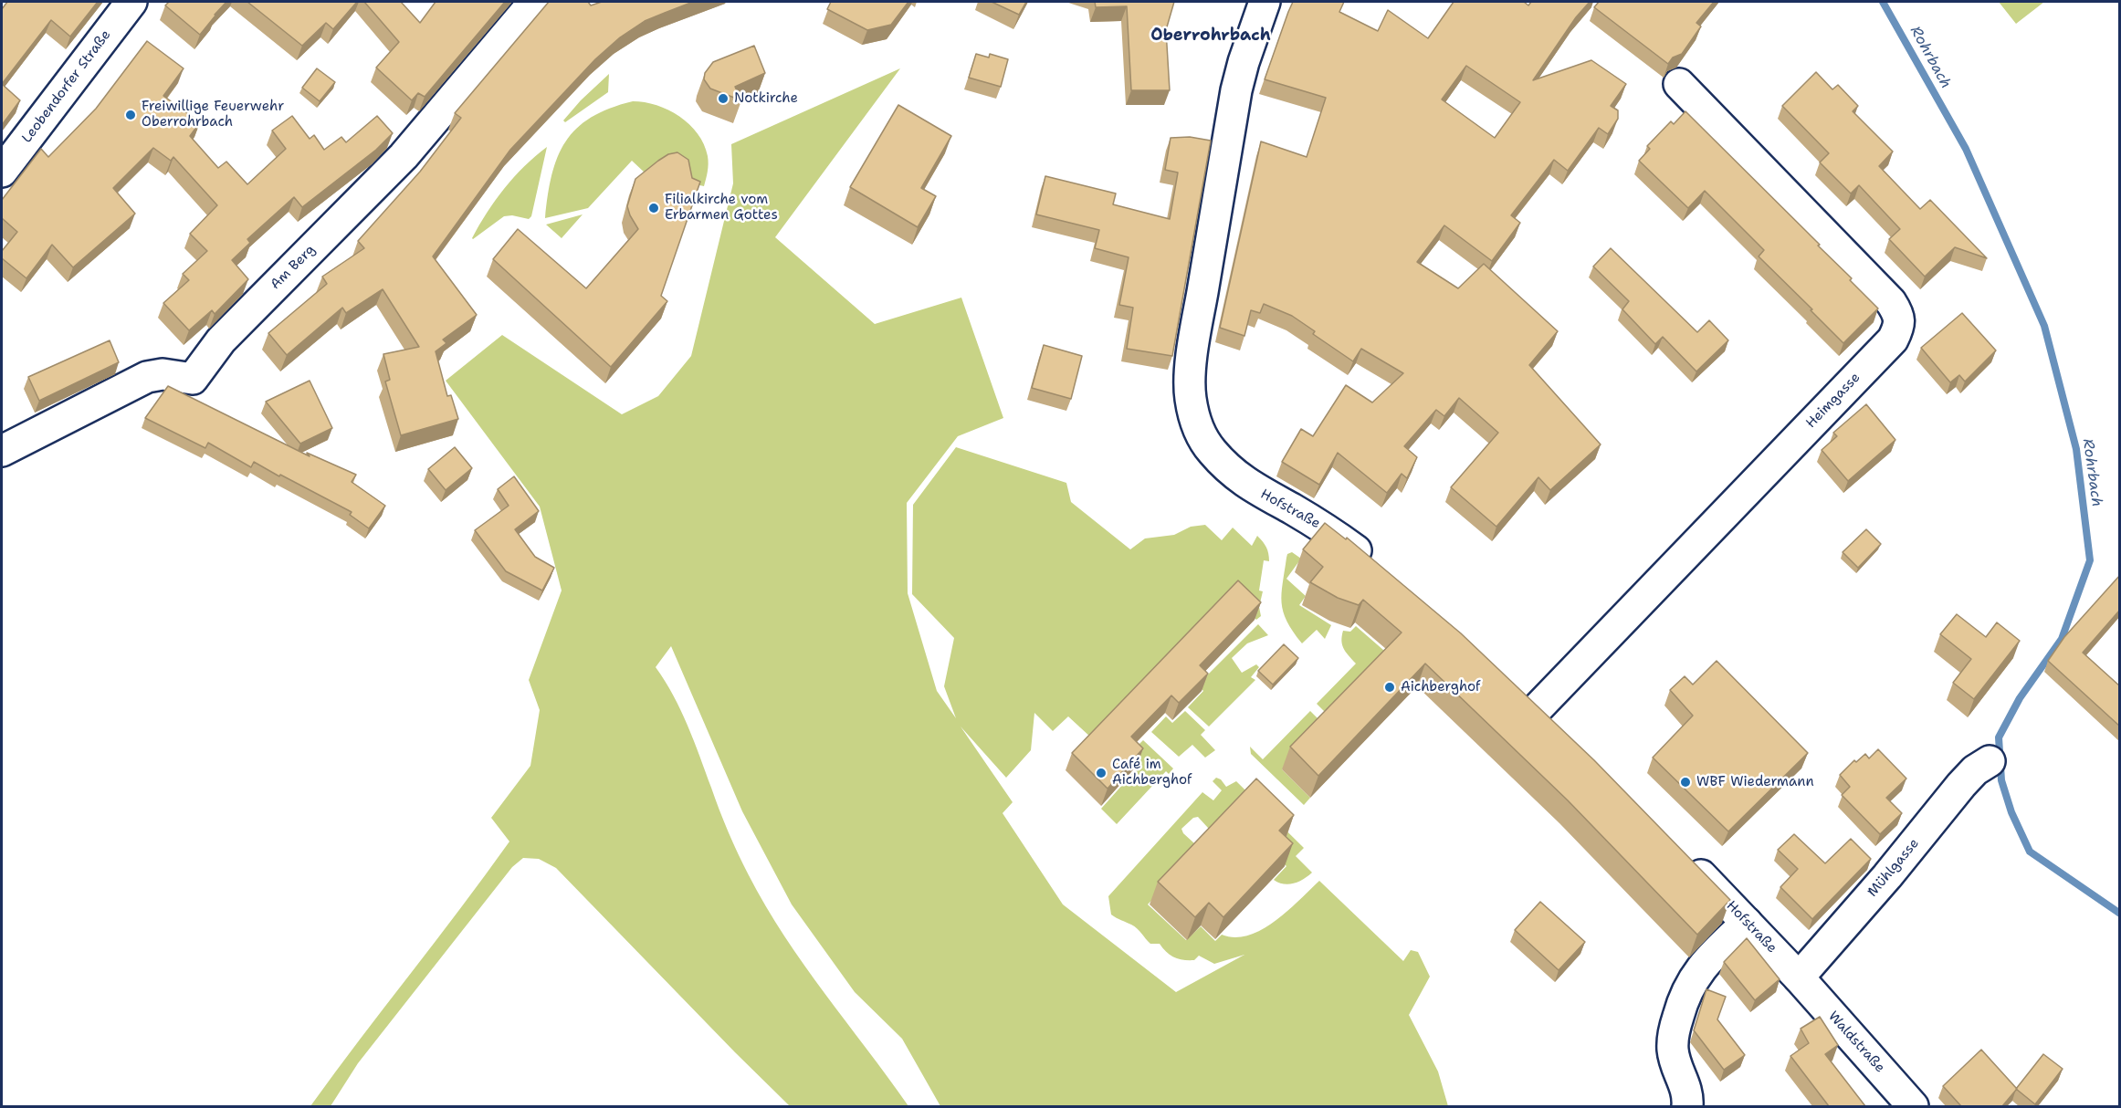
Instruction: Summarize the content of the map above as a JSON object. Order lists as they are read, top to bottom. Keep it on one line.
{"streets":{"street":["Leobendorfer Straße","Am Berg","Heimgasse","Hofstraße","Mühlgasse","Waldstraße"]},"crossings":[["Hofstraße","Mühlgasse"],["Hofstraße","Waldstraße"],["Mühlgasse","Waldstraße"]],"districts":["Oberrohrbach"],"water":["Rohrbach"],"places":["Notkirche","Freiwillige Feuerwehr Oberrohrbach","Filialkirche vom Erbarmen Gottes","Aichberghof","Café im Aichberghof","WBF Wiedermann"]}
